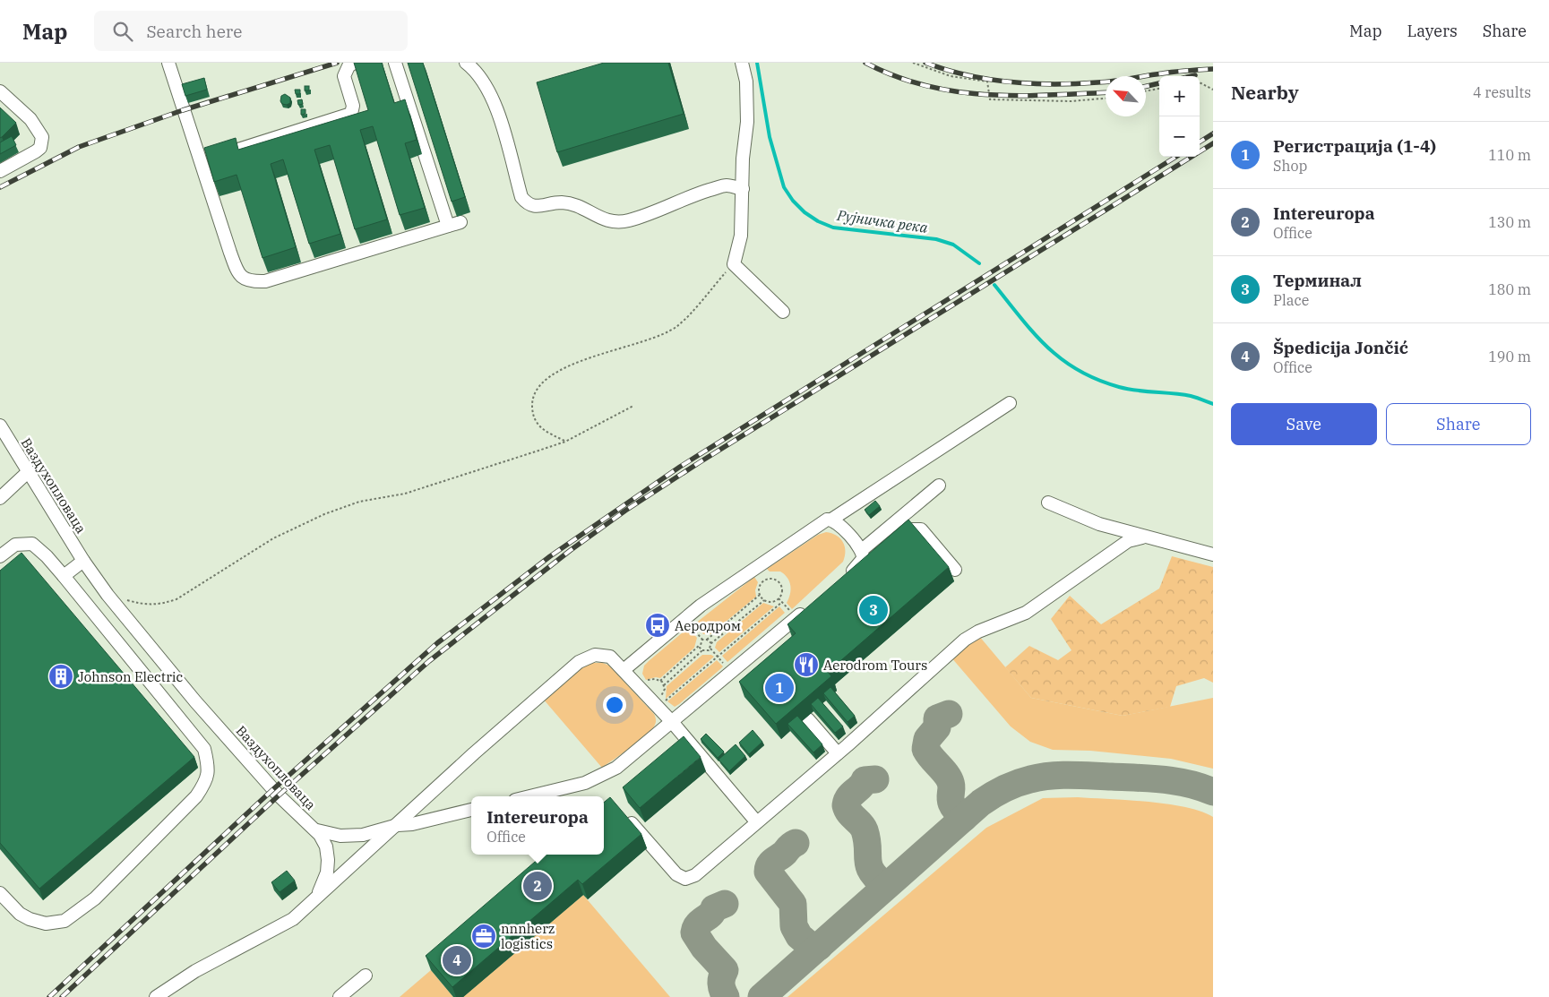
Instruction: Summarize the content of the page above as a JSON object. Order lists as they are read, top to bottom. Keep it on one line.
{"streets":{"street":["Ваздухопловаца"]},"water":["Рујничка река"],"places":{"bus stop":["Аеродром"],"restaurant":["Aerodrom Tours"],"building":["Johnson Electric"],"office":["nnnherz logistics"]},"north":"top left","page":{"header":"Map","search":"Search here","nav":["Map","Layers","Share"],"heading":["Nearby","4 results"],"map_buttons":["+","−"],"list":[{"mark":"1","name":"Регистрација (1-4)","note":"Shop","value":"110 m"},{"mark":"2","name":"Intereuropa","note":"Office","value":"130 m"},{"mark":"3","name":"Терминал","note":"Place","value":"180 m"},{"mark":"4","name":"Špedicija Jončić","note":"Office","value":"190 m"}],"buttons":["Save","Share"],"pins":["3","1","2","4"],"popup":["Intereuropa","Office"]}}
